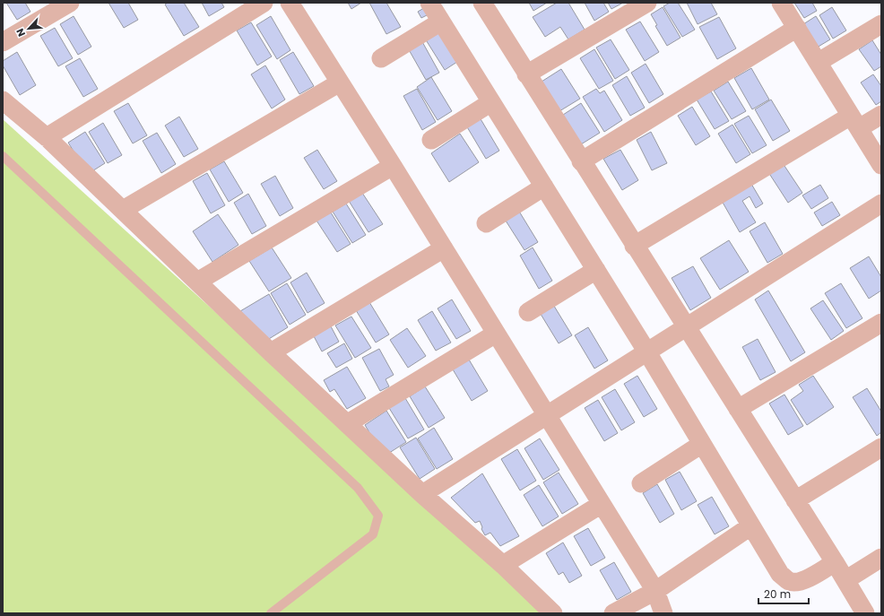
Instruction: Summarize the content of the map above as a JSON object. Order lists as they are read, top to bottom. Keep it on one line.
{"scale_bar":"20 m","north":"bottom left"}
